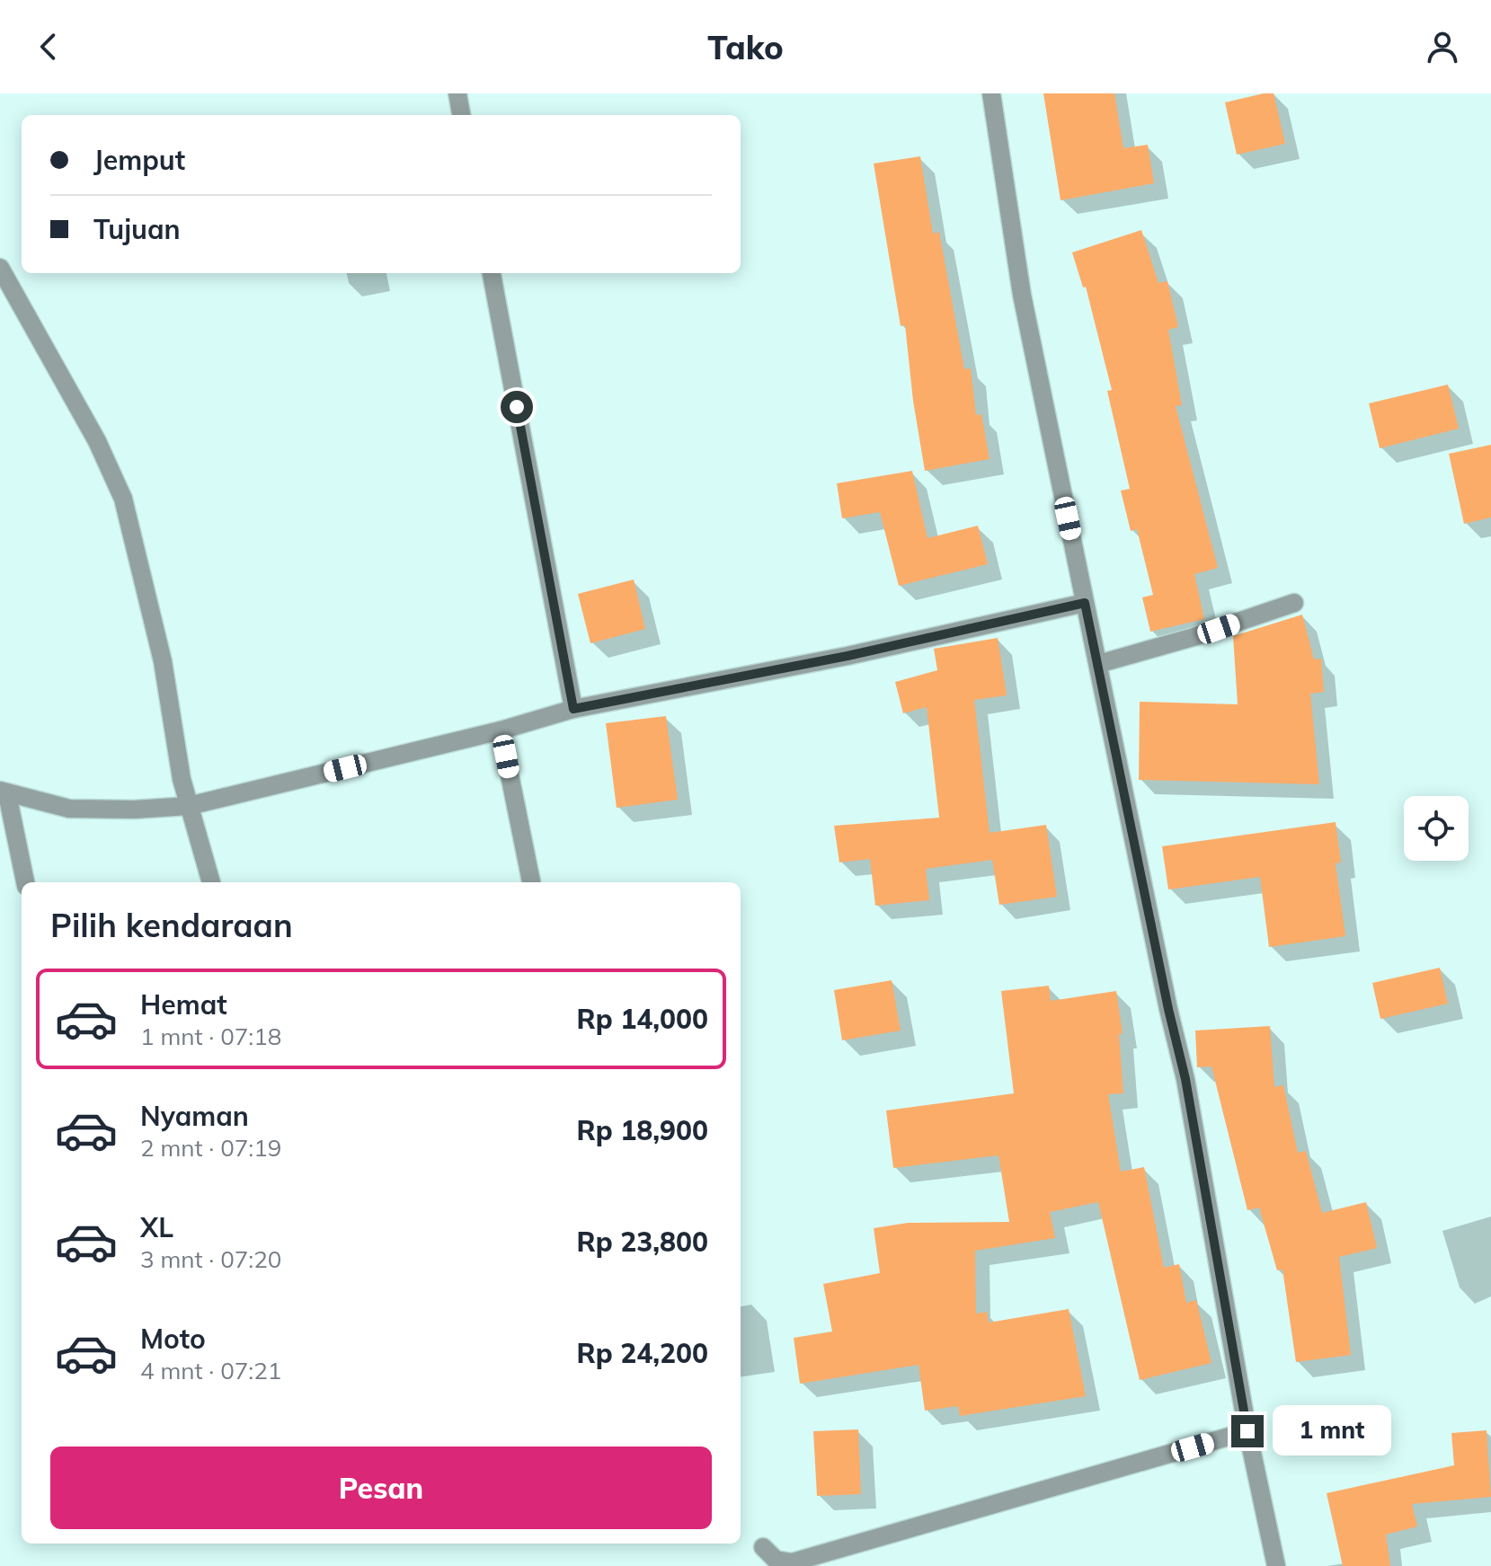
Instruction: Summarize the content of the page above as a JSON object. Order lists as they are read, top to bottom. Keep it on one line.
{"page":{"header":"Tako","banner":["Jemput","Tujuan"],"heading":"Pilih kendaraan","list":[{"name":"Hemat","note":"1 mnt · 07:18","value":"Rp 14,000"},{"name":"Nyaman","note":"2 mnt · 07:19","value":"Rp 18,900"},{"name":"XL","note":"3 mnt · 07:20","value":"Rp 23,800"},{"name":"Moto","note":"4 mnt · 07:21","value":"Rp 24,200"}],"bubble":"1 mnt","buttons":"Pesan"}}
